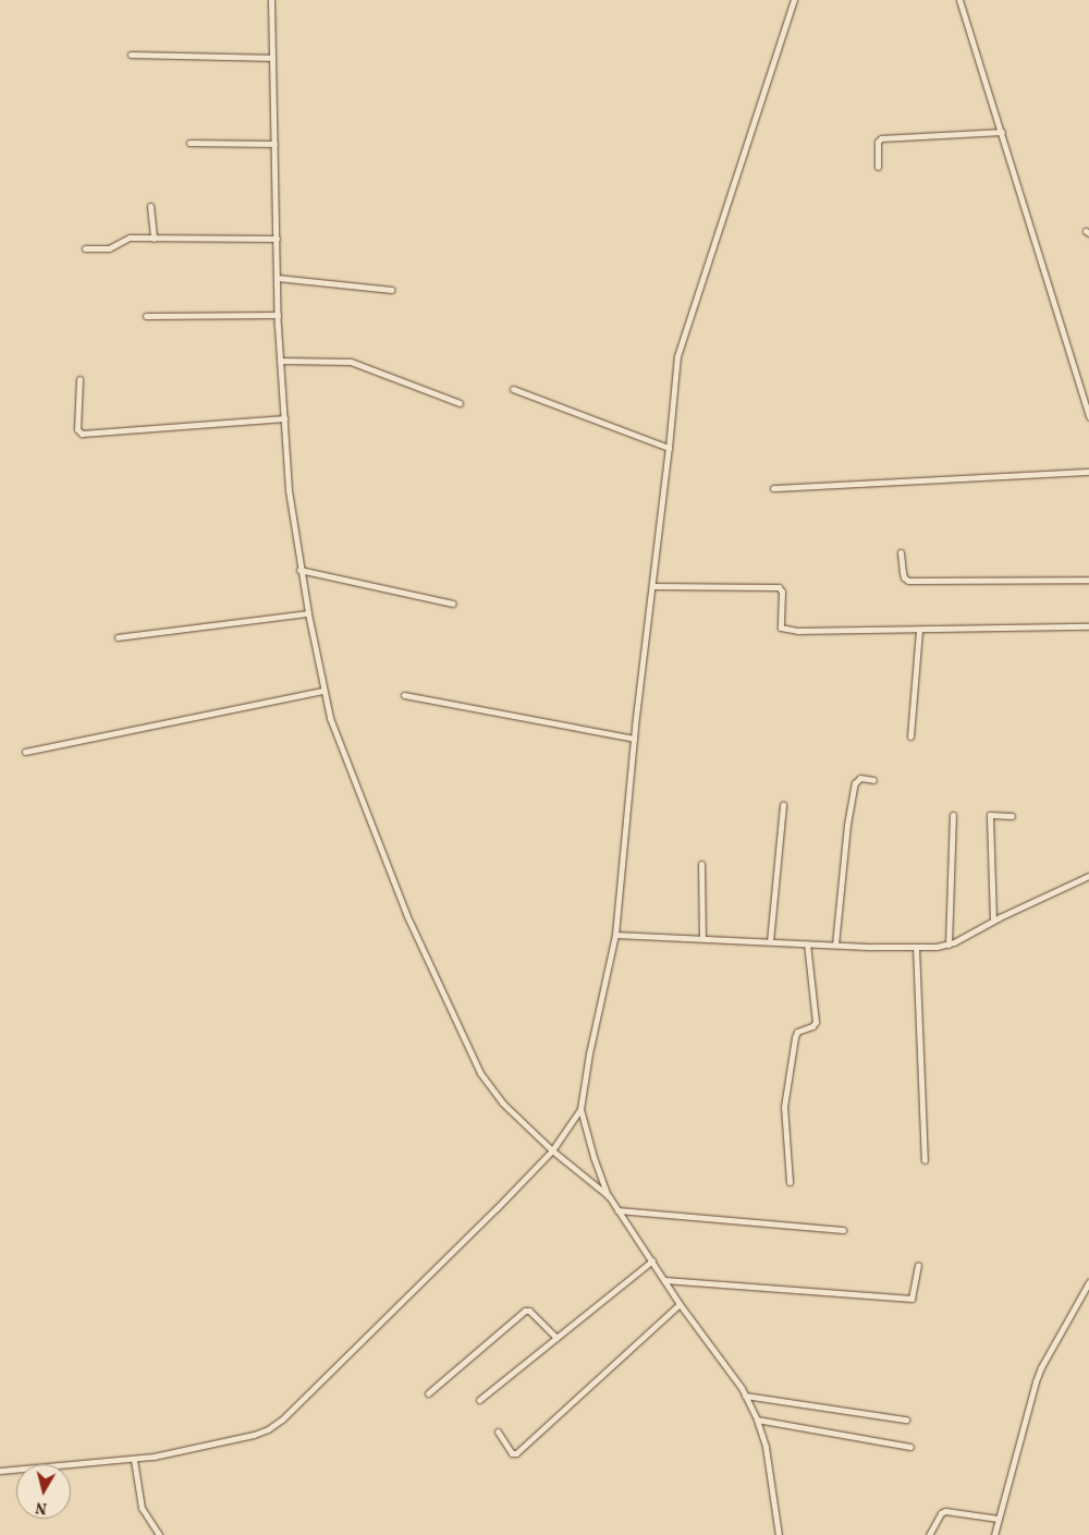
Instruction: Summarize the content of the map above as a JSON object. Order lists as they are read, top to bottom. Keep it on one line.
{"north":"bottom"}
